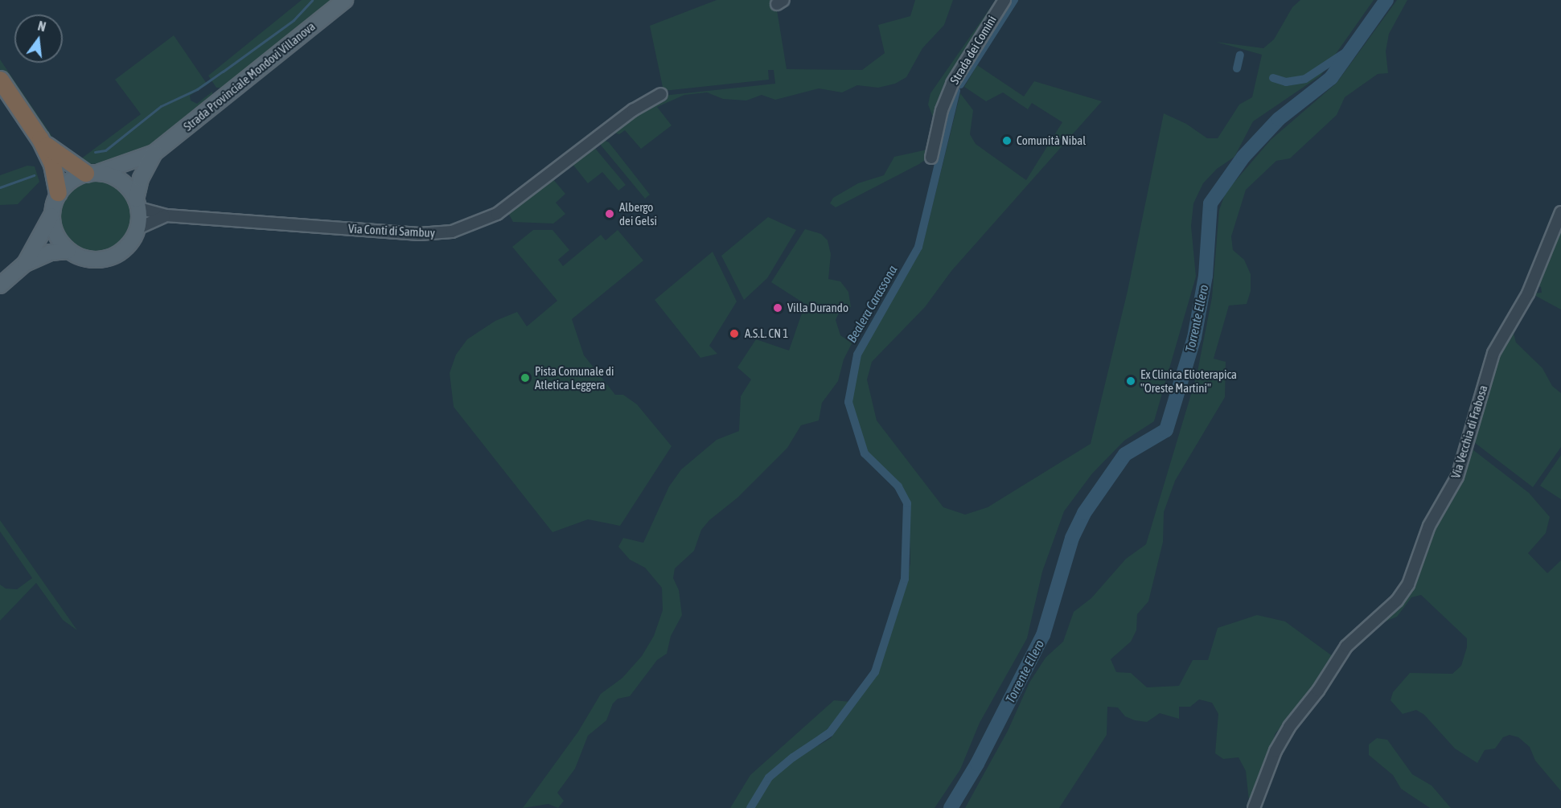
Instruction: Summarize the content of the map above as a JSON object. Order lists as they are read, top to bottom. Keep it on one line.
{"streets":{"main road":["Strada Provinciale Mondovì Villanova"],"street":["Strada dei Comini","Via Conti di Sambuy","Via Vecchia di Frabosa"]},"crossings":[["Strada Provinciale Mondovì Villanova","Via Conti di Sambuy"]],"water":["Bealera Carassona","Torrente Ellero"],"places":["Comunità Nibal","Albergo dei Gelsi","Villa Durando","A.S.L. CN 1","Pista Comunale di Atletica Leggera","Ex Clinica Elioterapica \"Oreste Martini\""],"north":"top"}
